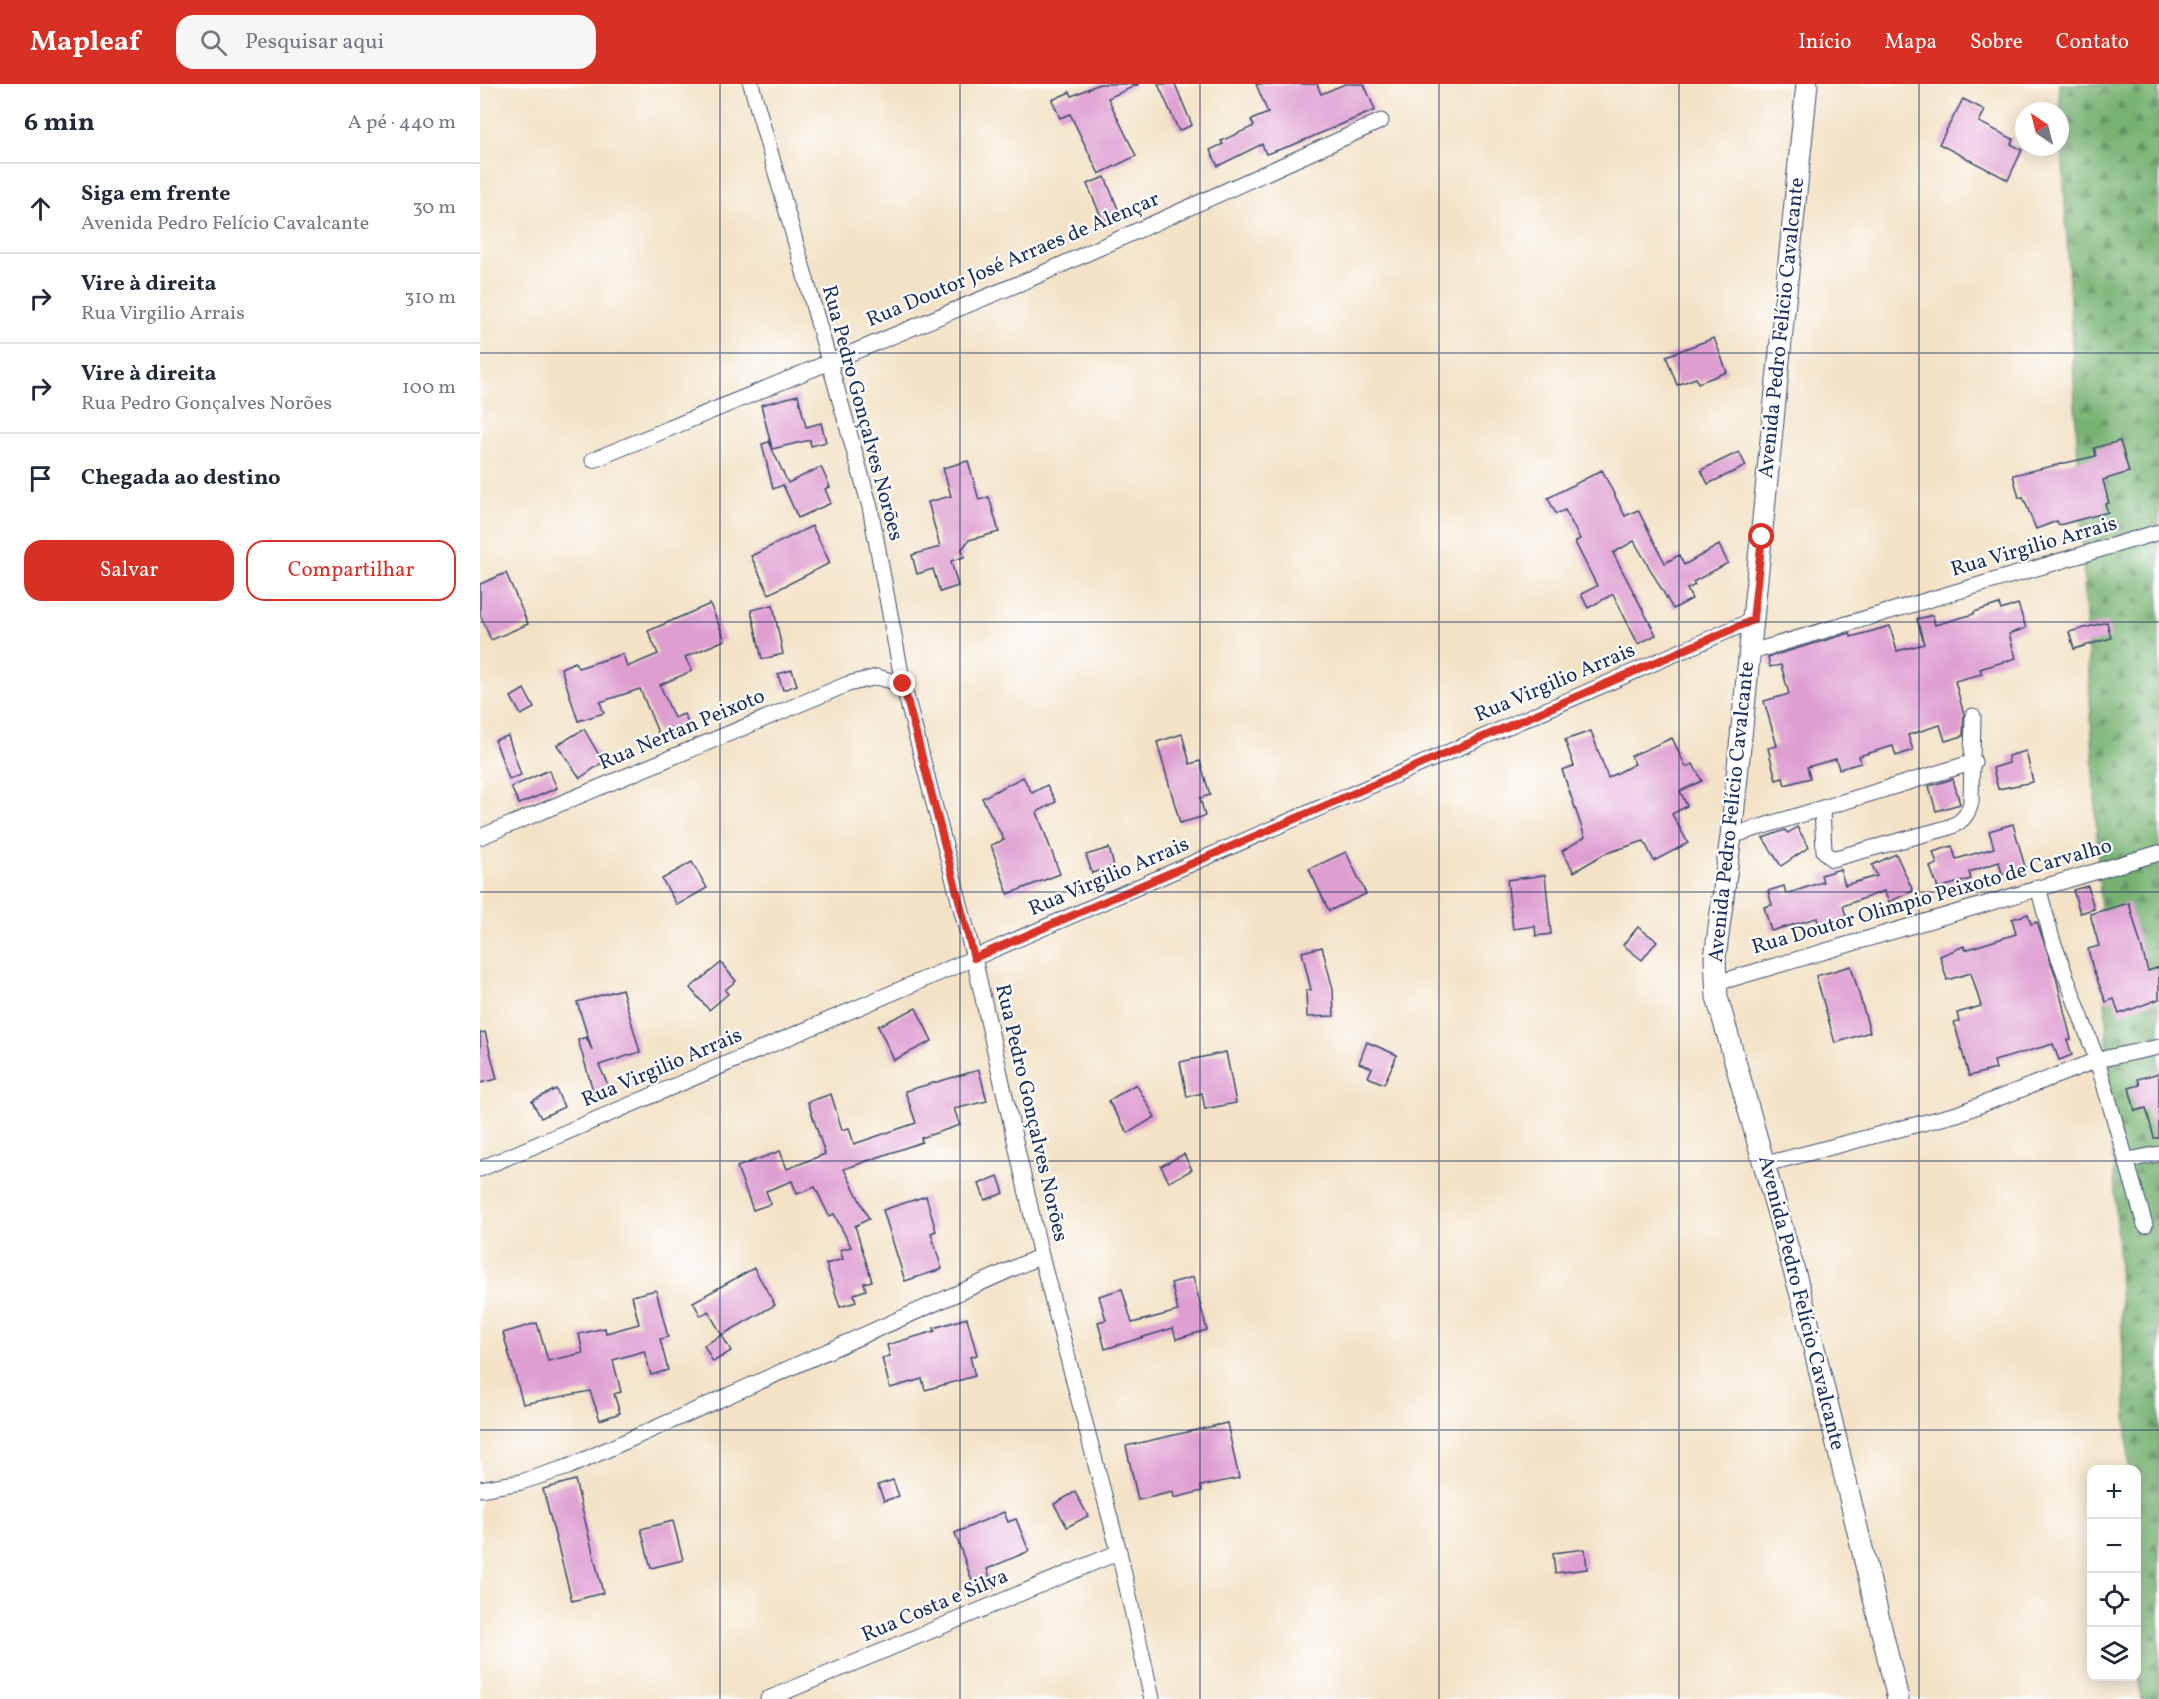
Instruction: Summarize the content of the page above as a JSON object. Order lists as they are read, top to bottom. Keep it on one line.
{"streets":{"street":["Rua Doutor José Arraes de Alençar","Avenida Pedro Felício Cavalcante","Rua Pedro Gonçalves Norões","Rua Virgilio Arrais","Rua Nertan Peixoto","Rua Doutor Olimpio Peixoto de Carvalho","Rua Costa e Silva"]},"crossings":[["Rua Doutor José Arraes de Alençar","Rua Pedro Gonçalves Norões"],["Avenida Pedro Felício Cavalcante","Rua Virgilio Arrais"],["Avenida Pedro Felício Cavalcante","Rua Doutor Olimpio Peixoto de Carvalho"],["Rua Pedro Gonçalves Norões","Rua Virgilio Arrais"],["Rua Pedro Gonçalves Norões","Rua Nertan Peixoto"],["Rua Pedro Gonçalves Norões","Rua Costa e Silva"]],"north":"top left","page":{"header":"Mapleaf","search":"Pesquisar aqui","nav":["Início","Mapa","Sobre","Contato"],"heading":["6 min","A pé · 440 m"],"list":[["Siga em frente","Avenida Pedro Felício Cavalcante","30 m"],["Vire à direita","Rua Virgilio Arrais","310 m"],["Vire à direita","Rua Pedro Gonçalves Norões","100 m"],"Chegada ao destino"],"buttons":["Salvar","Compartilhar"],"map_buttons":["+","−"]}}
